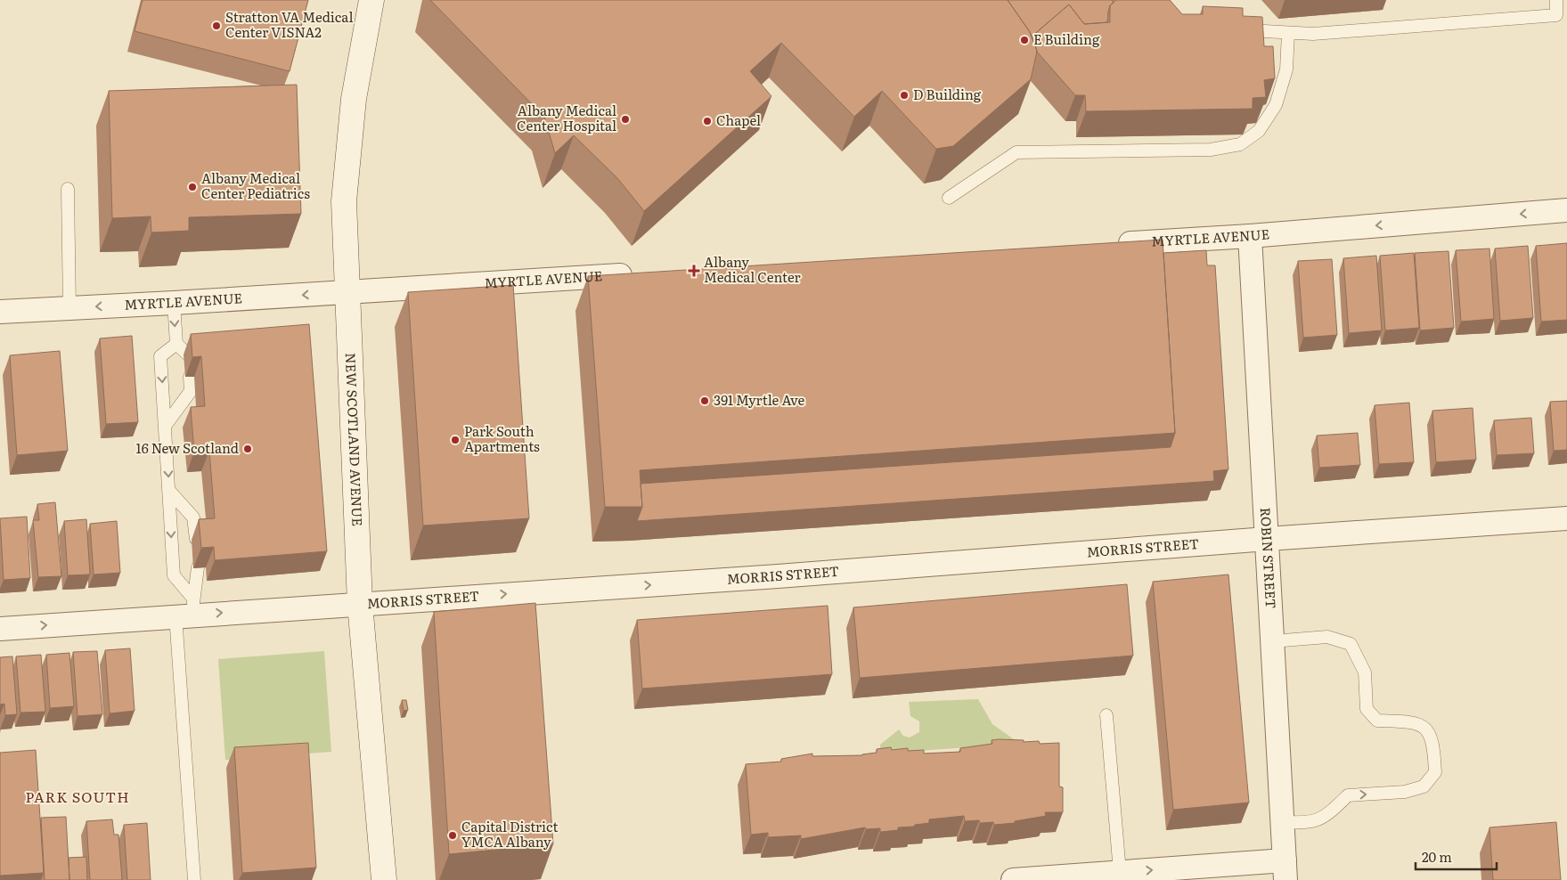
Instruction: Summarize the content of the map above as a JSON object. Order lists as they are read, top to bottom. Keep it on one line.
{"streets":{"street":["MYRTLE AVENUE","NEW SCOTLAND AVENUE","MORRIS STREET","ROBIN STREET"]},"crossings":[["MYRTLE AVENUE","NEW SCOTLAND AVENUE"],["MYRTLE AVENUE","ROBIN STREET"],["NEW SCOTLAND AVENUE","MORRIS STREET"],["MORRIS STREET","ROBIN STREET"]],"one_way":["MYRTLE AVENUE","MORRIS STREET"],"districts":["PARK SOUTH"],"places":{"other":["Stratton VA Medical Center VISNA2","E Building","D Building","Albany Medical Center Hospital","Chapel","Albany Medical Center Pediatrics","391 Myrtle Ave","Park South Apartments","16 New Scotland","Capital District YMCA Albany"],"health":["Albany Medical Center"]},"scale_bar":"20 m"}
